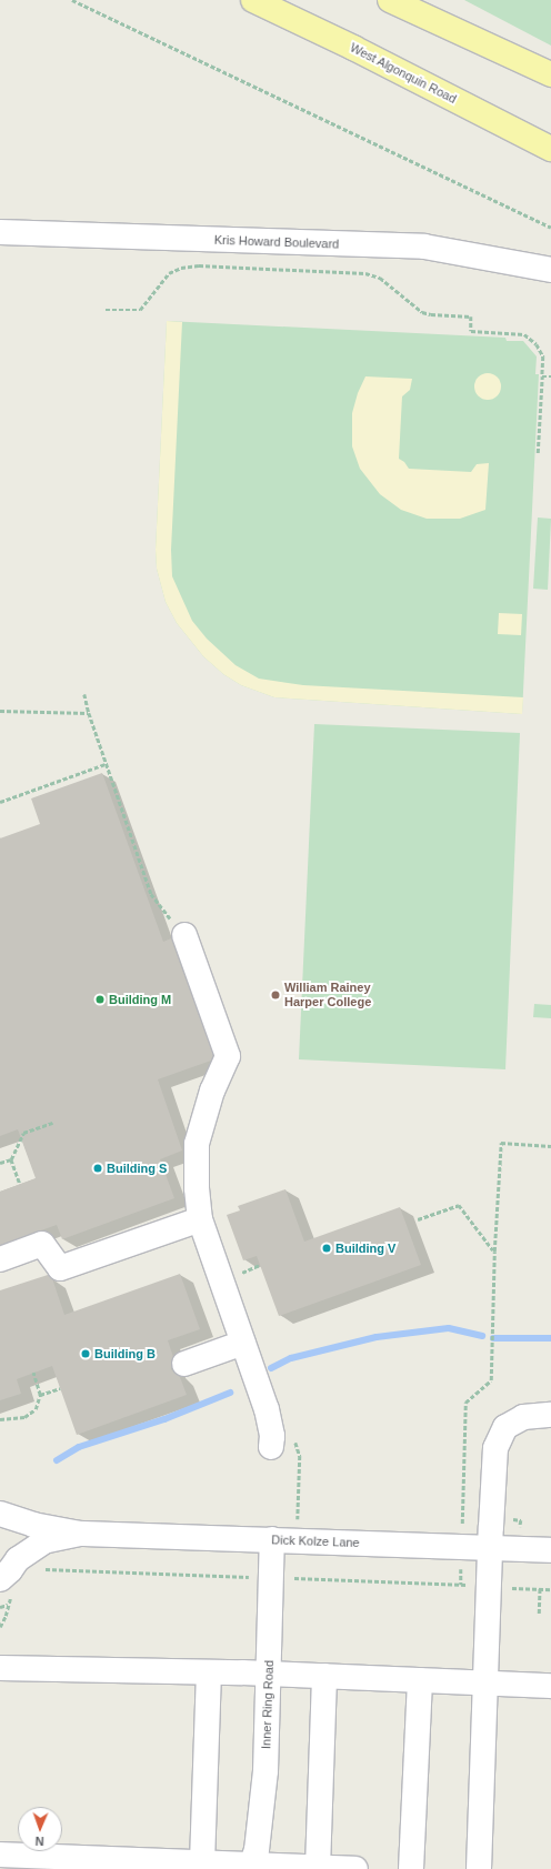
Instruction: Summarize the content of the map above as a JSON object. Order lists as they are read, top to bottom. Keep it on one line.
{"streets":{"main road":["West Algonquin Road"],"lane":["Kris Howard Boulevard","Dick Kolze Lane","Inner Ring Road"]},"crossings":[["Dick Kolze Lane","Inner Ring Road"]],"places":["William Rainey Harper College","Building M","Building S","Building V","Building B"],"north":"bottom"}
